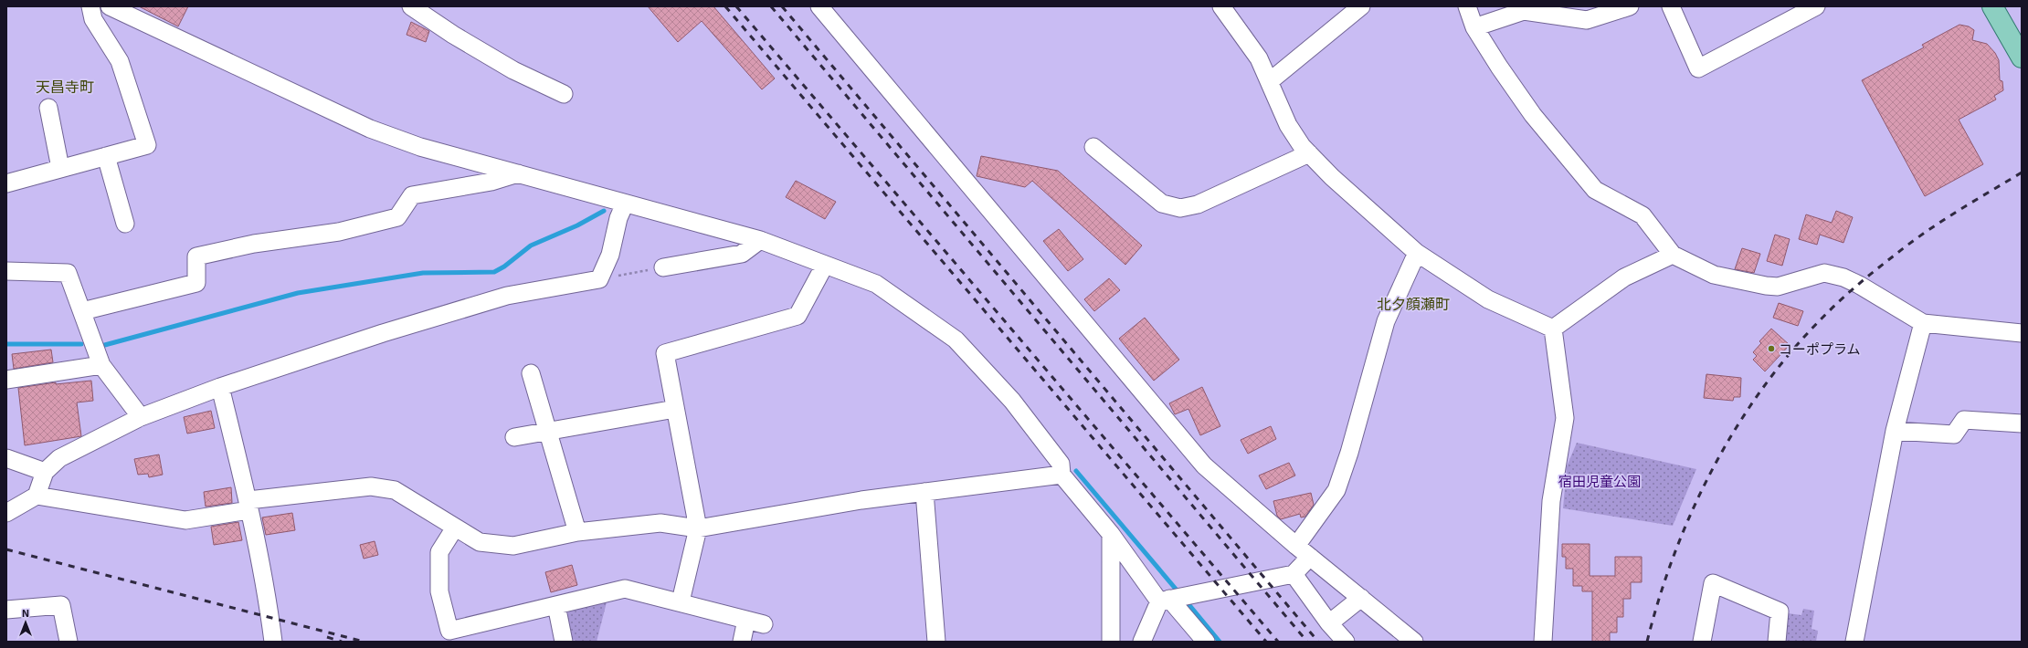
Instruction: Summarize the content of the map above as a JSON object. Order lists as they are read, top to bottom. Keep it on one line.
{"districts":["天昌寺町","北夕顔瀬町"],"parks":["宿田児童公園"],"places":["コーポプラム"],"north":"top"}
